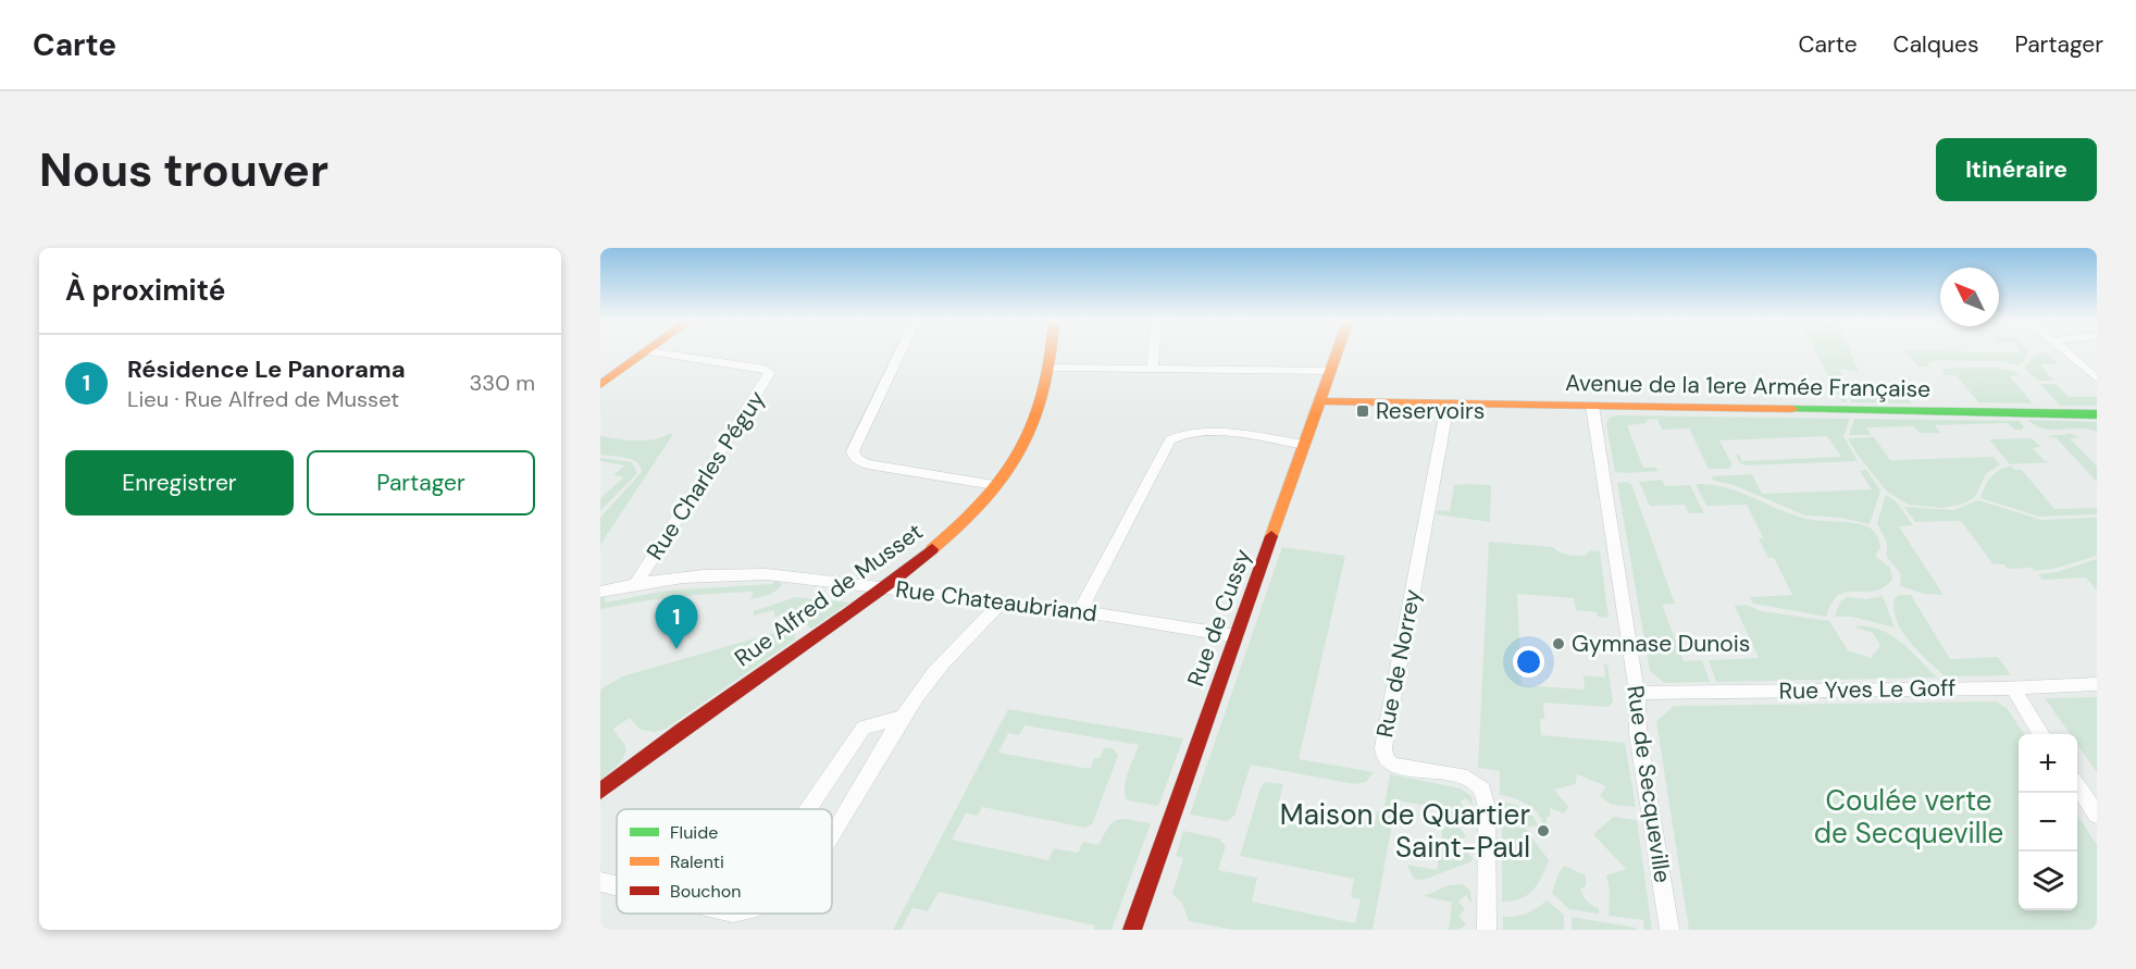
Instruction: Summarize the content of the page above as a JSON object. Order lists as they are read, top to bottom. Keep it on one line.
{"streets":{"street":["Avenue de la 1ere Armée Française","Rue Charles Péguy","Rue Alfred de Musset","Rue Chateaubriand","Rue de Cussy","Rue de Norrey","Rue Yves Le Goff","Rue de Secqueville"]},"crossings":[["Avenue de la 1ere Armée Française","Rue de Cussy"],["Avenue de la 1ere Armée Française","Rue de Norrey"],["Avenue de la 1ere Armée Française","Rue de Secqueville"],["Rue Charles Péguy","Rue Chateaubriand"],["Rue Alfred de Musset","Rue Chateaubriand"],["Rue Chateaubriand","Rue de Cussy"],["Rue Yves Le Goff","Rue de Secqueville"]],"parks":["Coulée verte de Secqueville"],"places":{"transit":["Reservoirs"],"other":["Gymnase Dunois","Maison de Quartier Saint-Paul"]},"legend":["Fluide","Ralenti","Bouchon"],"north":"top left","page":{"header":"Carte","nav":["Carte","Calques","Partager"],"buttons":["Itinéraire",["Enregistrer","Partager"]],"title":"Nous trouver","heading":"À proximité","list":[{"mark":"1","name":"Résidence Le Panorama","note":"Lieu · Rue Alfred de Musset","value":"330 m"}],"pins":"1","map_buttons":["+","−"]}}
